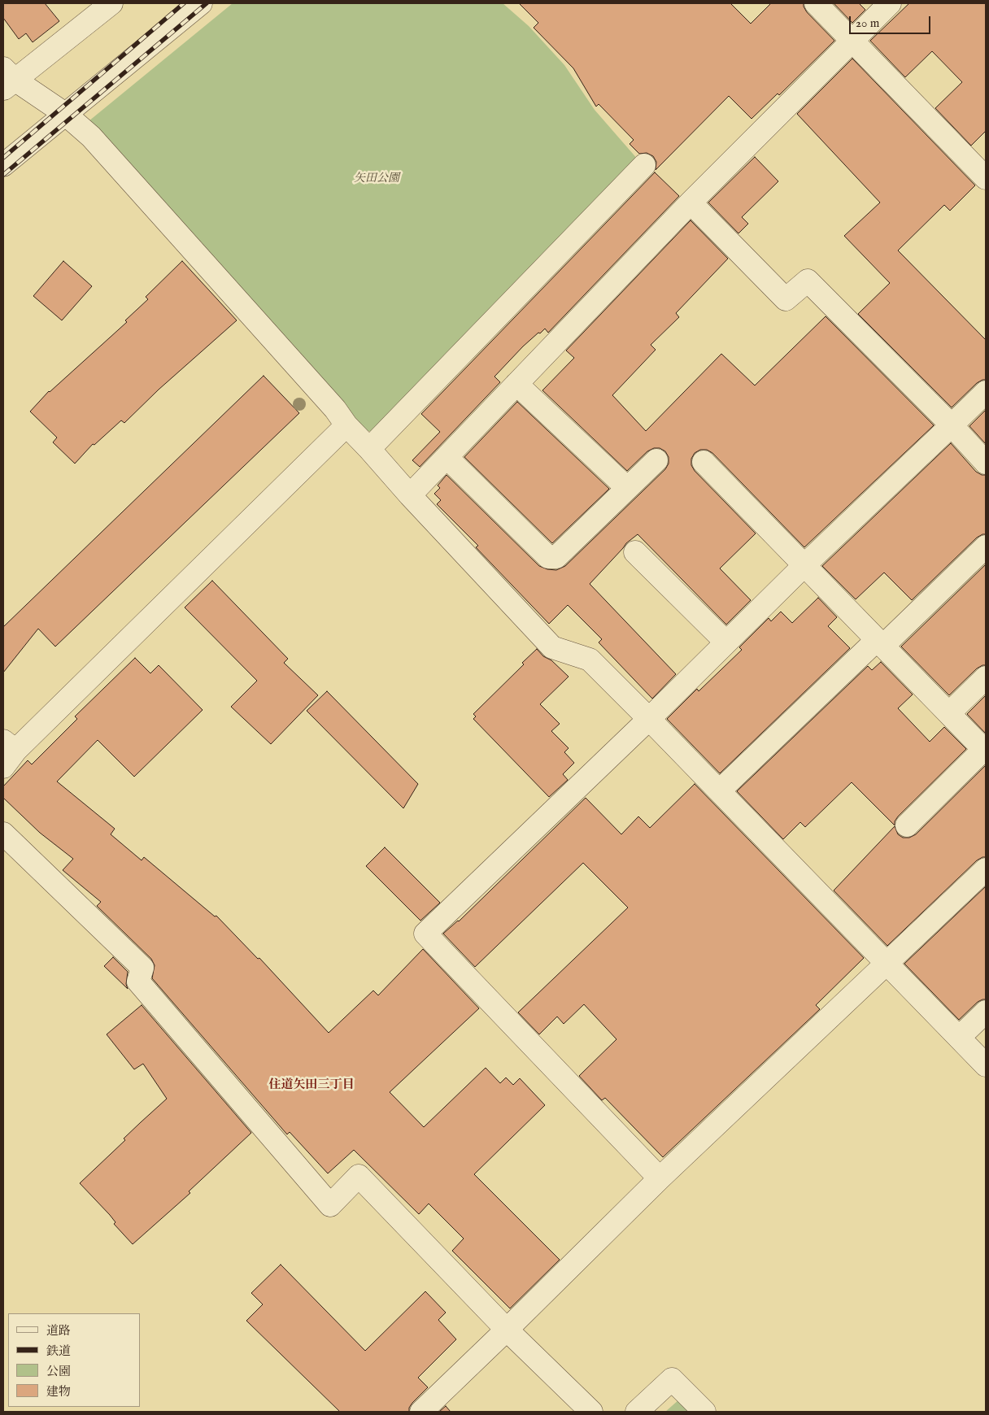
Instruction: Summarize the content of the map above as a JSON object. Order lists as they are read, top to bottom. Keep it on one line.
{"districts":["住道矢田三丁目"],"parks":["矢田公園"],"legend":["道路","鉄道","公園","建物"],"scale_bar":"20 m"}
